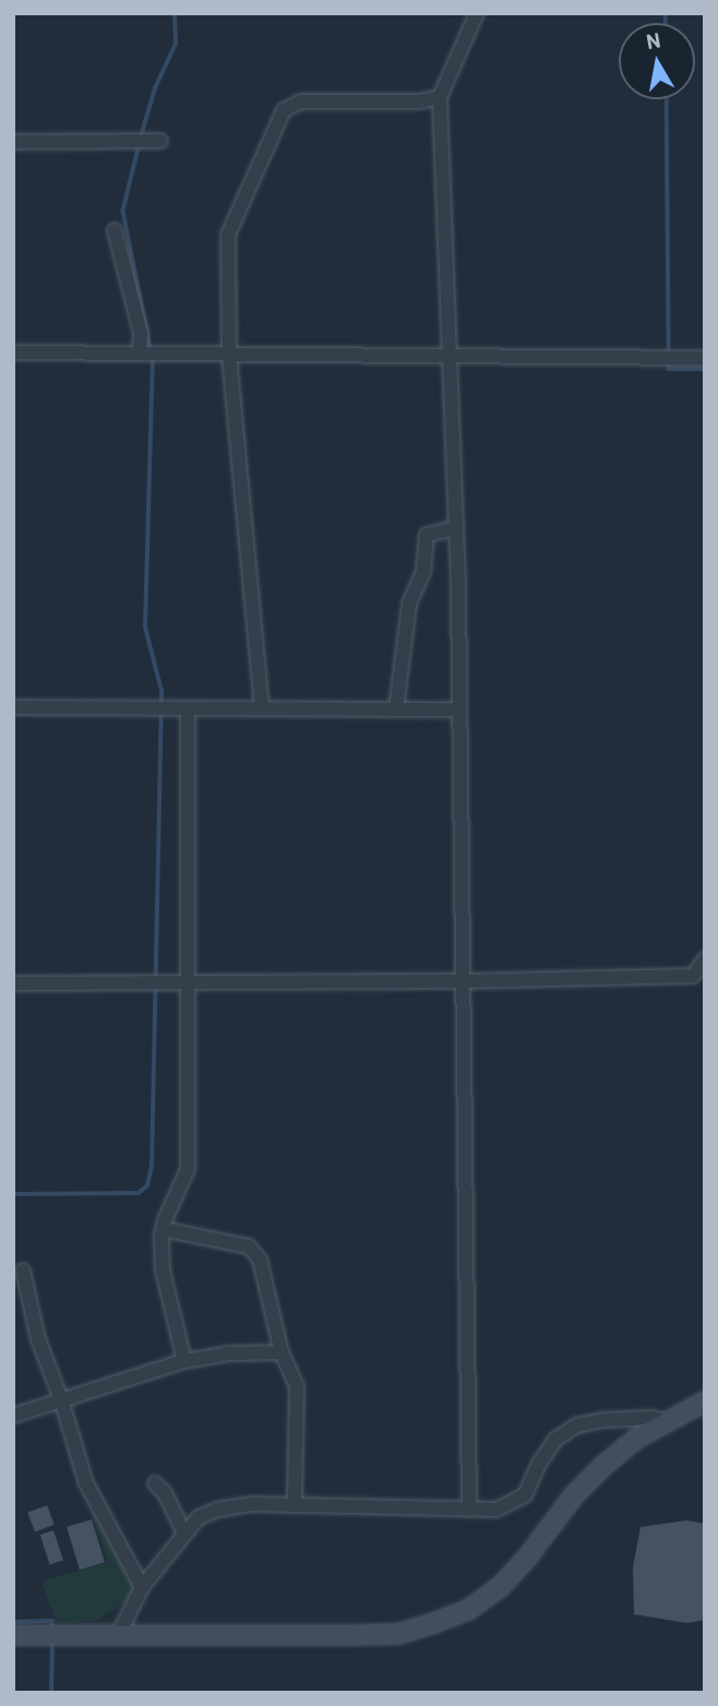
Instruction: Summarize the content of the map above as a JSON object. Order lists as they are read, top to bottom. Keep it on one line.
{"north":"top"}
